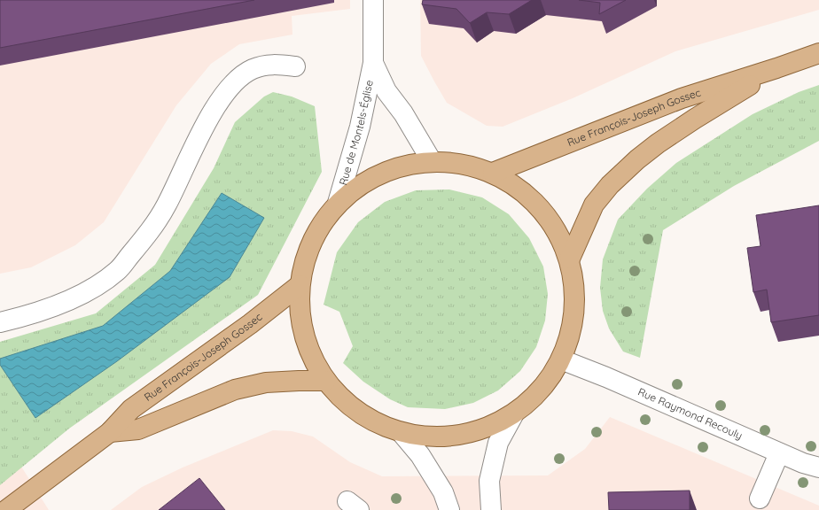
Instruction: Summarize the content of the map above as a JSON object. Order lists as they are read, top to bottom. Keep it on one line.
{"streets":{"main road":["Rue François-Joseph Gossec"],"street":["Rue de Montels-Église","Rue Raymond Recouly"]}}
